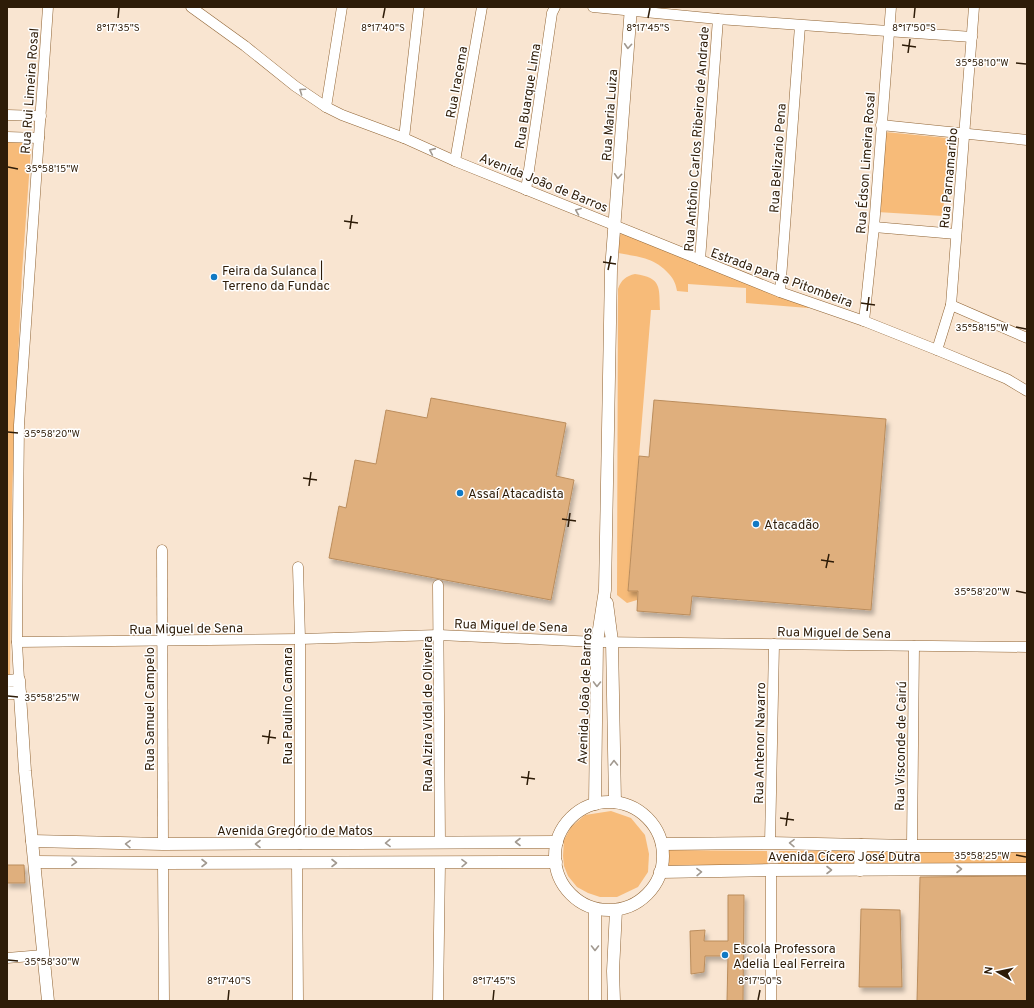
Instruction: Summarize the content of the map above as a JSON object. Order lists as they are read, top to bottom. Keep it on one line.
{"streets":{"street":["Rua Iracema","Rua Rui Limeira Rosal","Rua Buarque Lima","Rua Maria Luiza","Rua Antônio Carlos Ribeiro de Andrade","Rua Belizario Pena","Rua Édson Limeira Rosal","Rua Parnamaribo","Avenida João de Barros","Estrada para a Pitombeira","Rua Miguel de Sena","Rua Paulino Camara","Rua Samuel Campelo","Rua Alzira Vidal de Oliveira","Rua Antenor Navarro","Rua Visconde de Cairú","Avenida Gregório de Matos","Avenida Cícero José Dutra"]},"crossings":[["Rua Iracema","Avenida João de Barros"],["Rua Rui Limeira Rosal","Rua Miguel de Sena"],["Rua Buarque Lima","Avenida João de Barros"],["Rua Maria Luiza","Avenida João de Barros"],["Rua Maria Luiza","Estrada para a Pitombeira"],["Rua Antônio Carlos Ribeiro de Andrade","Estrada para a Pitombeira"],["Rua Belizario Pena","Estrada para a Pitombeira"],["Rua Édson Limeira Rosal","Estrada para a Pitombeira"],["Rua Parnamaribo","Estrada para a Pitombeira"],["Avenida João de Barros","Estrada para a Pitombeira"],["Avenida João de Barros","Rua Miguel de Sena"],["Avenida João de Barros","Avenida Gregório de Matos"],["Avenida João de Barros","Avenida Cícero José Dutra"],["Rua Miguel de Sena","Rua Paulino Camara"],["Rua Miguel de Sena","Rua Samuel Campelo"],["Rua Miguel de Sena","Rua Alzira Vidal de Oliveira"],["Rua Miguel de Sena","Rua Antenor Navarro"],["Rua Miguel de Sena","Rua Visconde de Cairú"],["Rua Paulino Camara","Avenida Gregório de Matos"],["Rua Samuel Campelo","Avenida Gregório de Matos"],["Rua Alzira Vidal de Oliveira","Avenida Gregório de Matos"],["Rua Antenor Navarro","Avenida Cícero José Dutra"],["Rua Visconde de Cairú","Avenida Cícero José Dutra"],["Avenida Gregório de Matos","Avenida Cícero José Dutra"]],"one_way":["Rua Maria Luiza"],"places":["Feira da Sulanca | Terreno da Fundac","Assaí Atacadista","Atacadão","Escola Professora Adelia Leal Ferreira"],"north":"left","coordinates":["8°17'35\"S","8°17'40\"S","8°17'45\"S","8°17'50\"S","35°58'10\"W","35°58'15\"W","35°58'20\"W","35°58'25\"W","35°58'30\"W"]}
